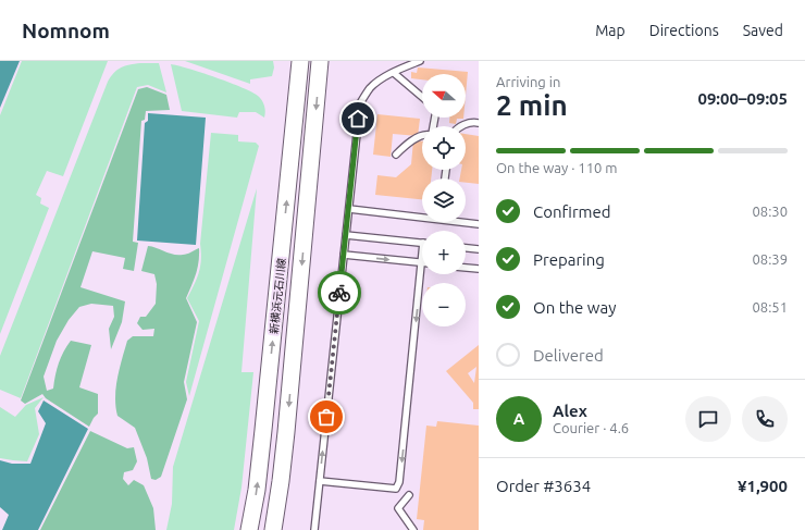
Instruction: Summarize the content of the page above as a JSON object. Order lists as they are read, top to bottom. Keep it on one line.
{"streets":{"street":["新横浜元石川線"]},"north":"left","page":{"header":"Nomnom","nav":["Map","Directions","Saved"],"heading":["2 min","Arriving in","09:00–09:05"],"panel":["Alex","Courier · 4.6","Order #3634","¥1,900"],"map_buttons":["+","−"],"bar":"On the way · 110 m","list":[["Confirmed","08:30"],["Preparing","08:39"],["On the way","08:51"],"Delivered"],"round":"A"}}
